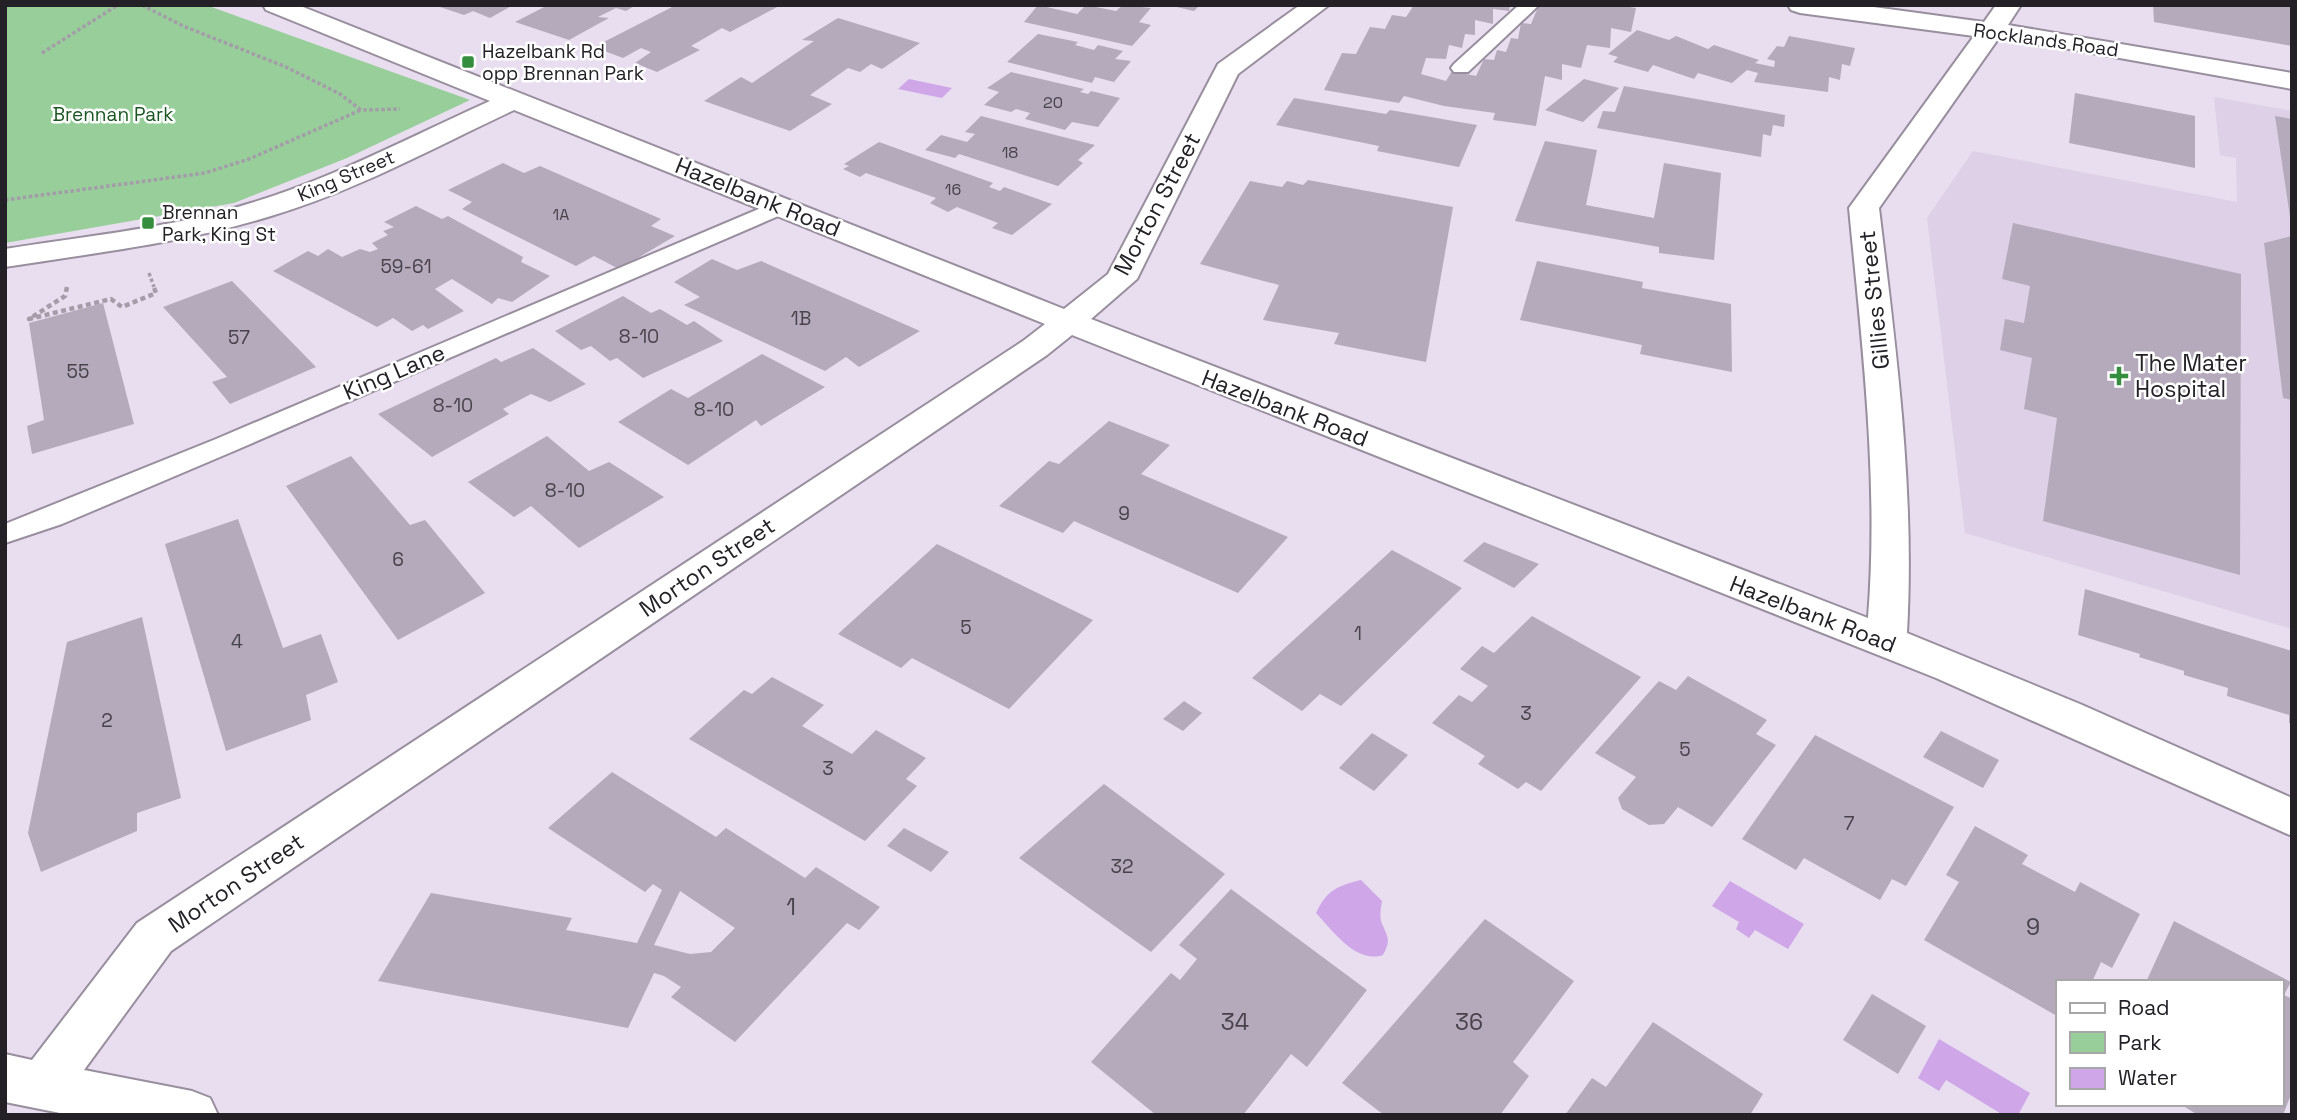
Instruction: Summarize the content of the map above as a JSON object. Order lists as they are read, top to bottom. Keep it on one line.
{"streets":{"street":["Rocklands Road","King Street","Hazelbank Road","Morton Street","Gillies Street"],"lane":["King Lane"]},"crossings":[["Rocklands Road","Gillies Street"],["King Street","Hazelbank Road"],["Hazelbank Road","Morton Street"],["Hazelbank Road","Gillies Street"],["Hazelbank Road","King Lane"]],"parks":["Brennan Park"],"places":{"transit":["Hazelbank Rd opp Brennan Park","Brennan Park, King St"],"health":["The Mater Hospital"]},"house_numbers":["20","18","16","1A","59-61","1B","8-10","57","55","8-10","8-10","8-10","9","6","5","1","4","3","2","5","3","7","32","1","9","34","36"],"legend":["Road","Park","Water"]}
